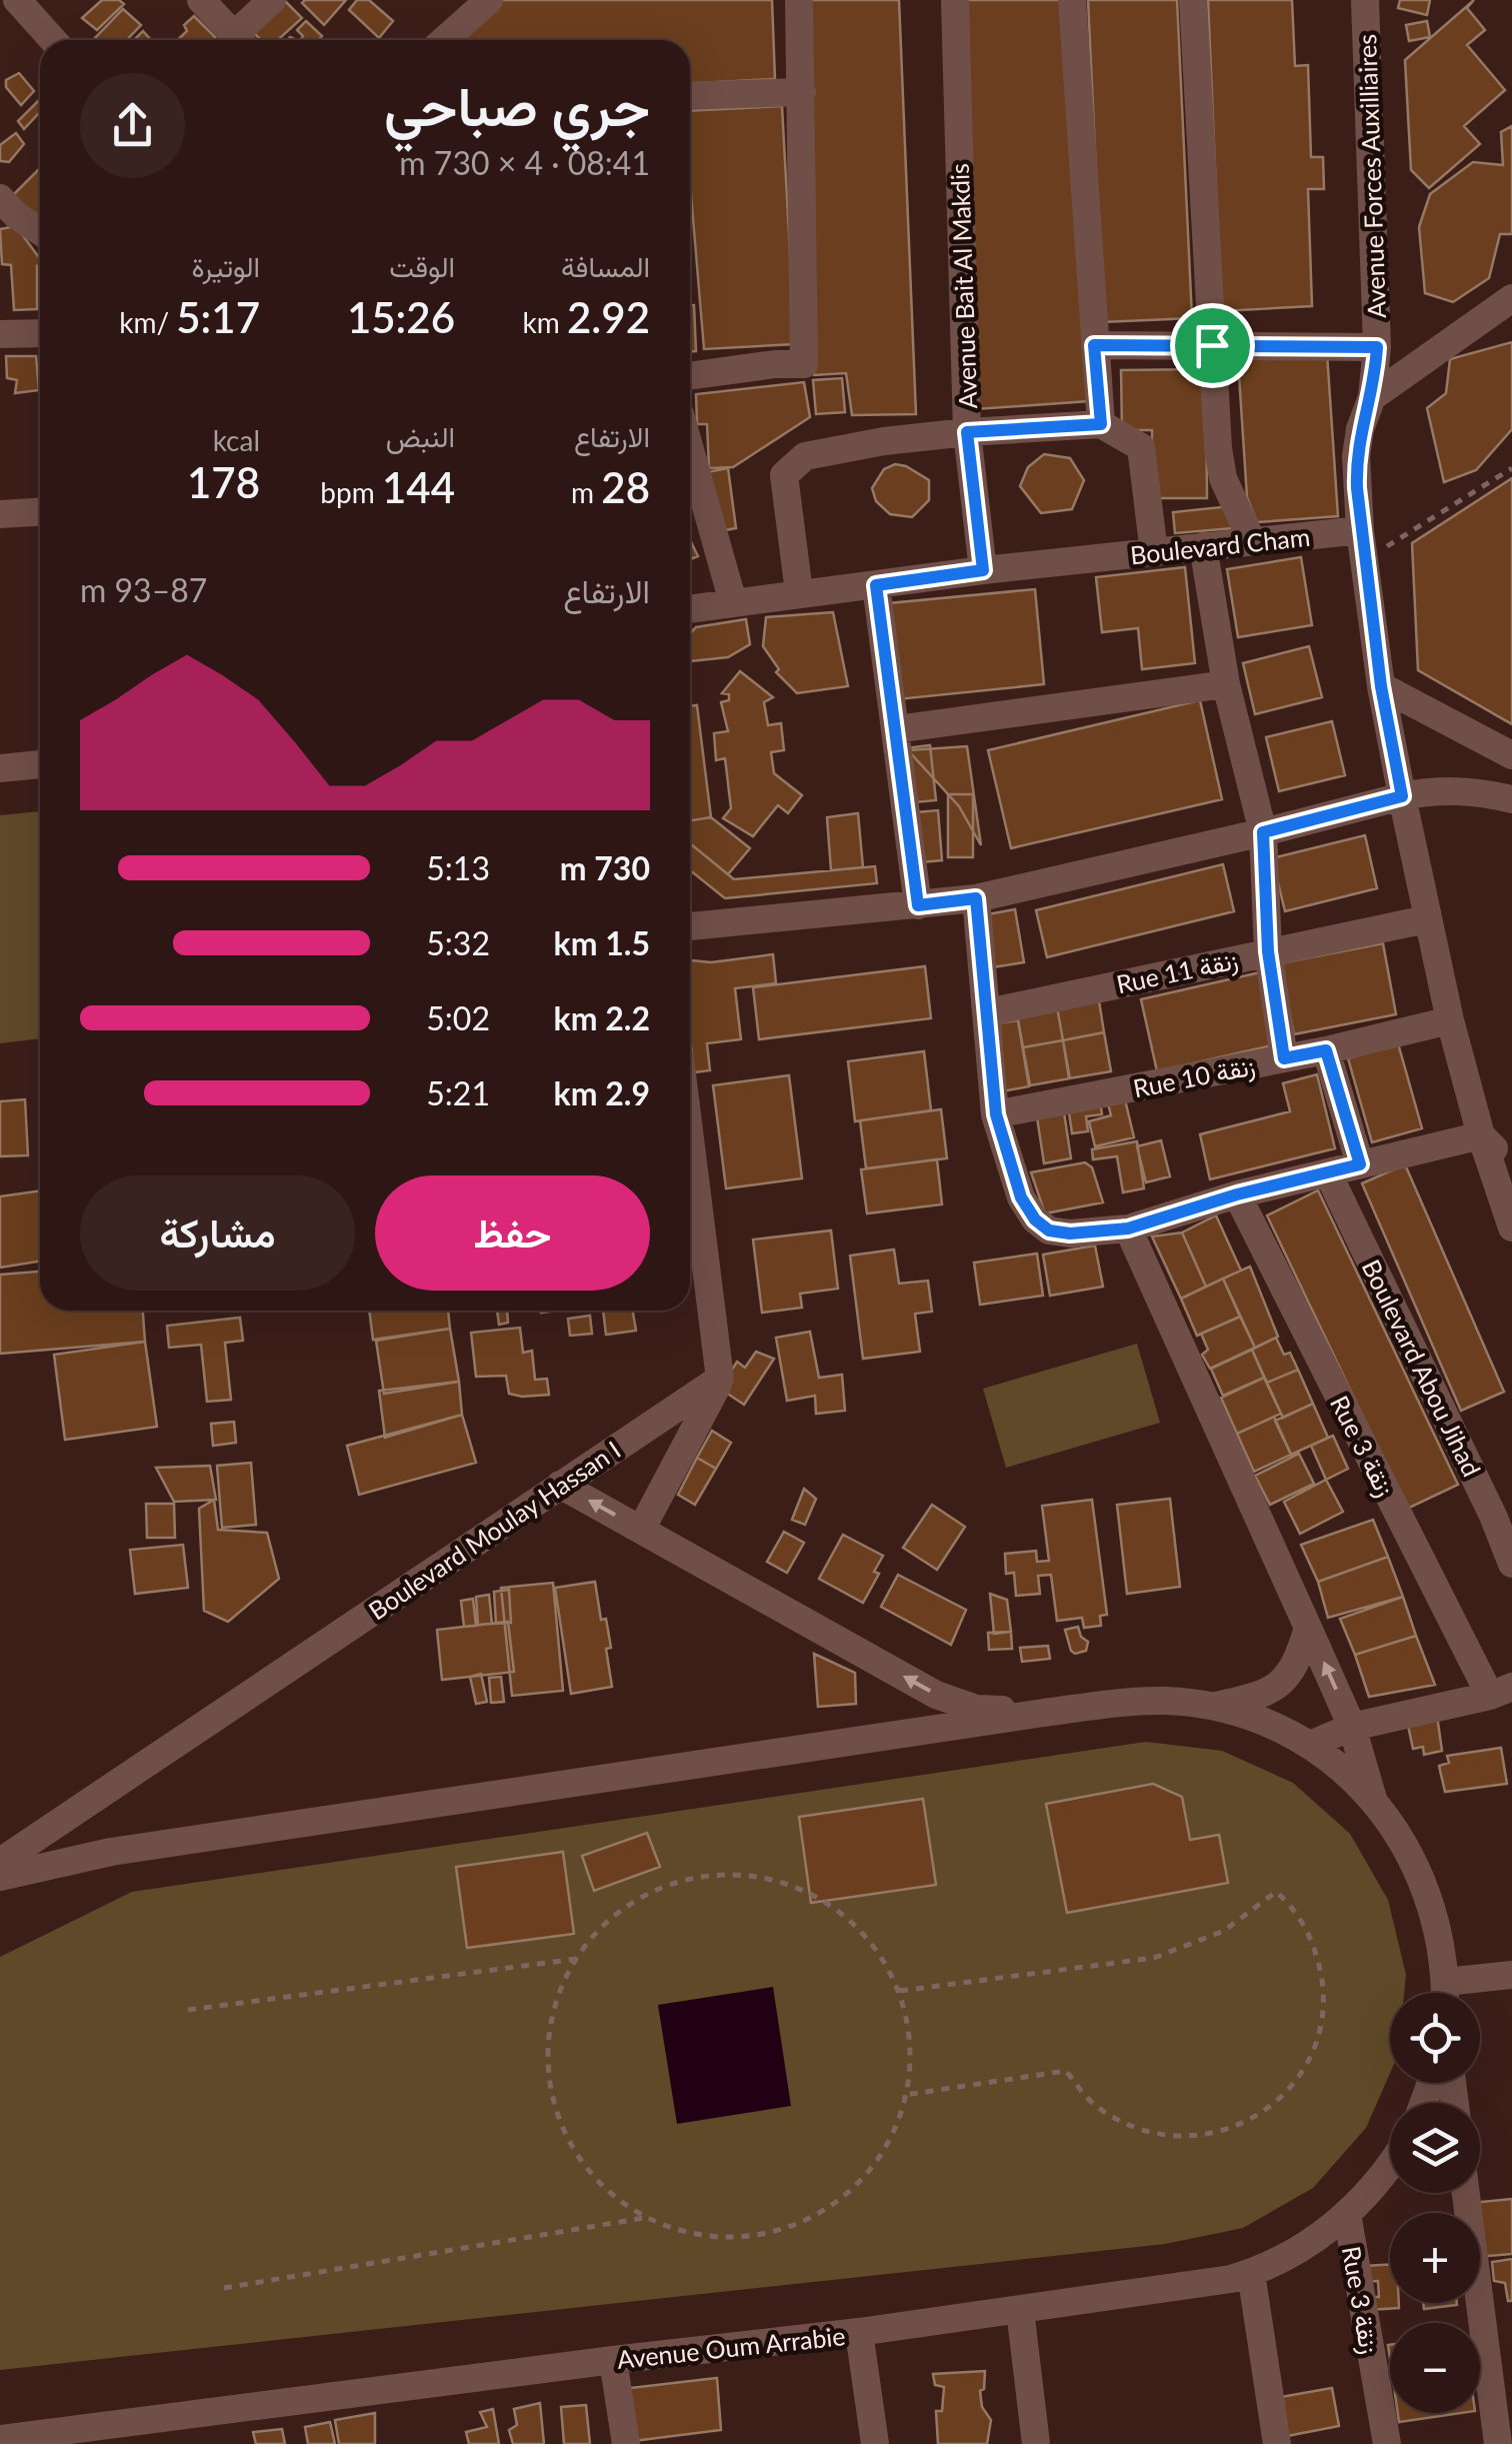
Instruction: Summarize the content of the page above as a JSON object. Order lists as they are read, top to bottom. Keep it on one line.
{"streets":{"street":["Avenue Forces Auxilliaires","Avenue Bait Al Makdis","Boulevard Cham","Rue 11 زنقة","Rue 10 زنقة","Boulevard Abou Jihad","Rue 3 زنقة","Boulevard Moulay Hassan I","Avenue Oum Arrabie"]},"crossings":[["Avenue Forces Auxilliaires","Boulevard Cham"],["Avenue Bait Al Makdis","Boulevard Cham"],["Rue 3 زنقة","Avenue Oum Arrabie"]],"page":{"heading":["جري صباحي","08:41 · 4 × 730 m"],"stats":[["المسافة","2.92 km"],["الوقت","15:26"],["الوتيرة","5:17 /km"],["الارتفاع","28 m"],["النبض","144 bpm"],["kcal","178"]],"chart":["الارتفاع","87–93 m"],"list":[{"name":"730 m","note":"5:13"},{"name":"1.5 km","note":"5:32"},{"name":"2.2 km","note":"5:02"},{"name":"2.9 km","note":"5:21"}],"buttons":["حفظ","مشاركة"],"map_buttons":["+","−"]}}
